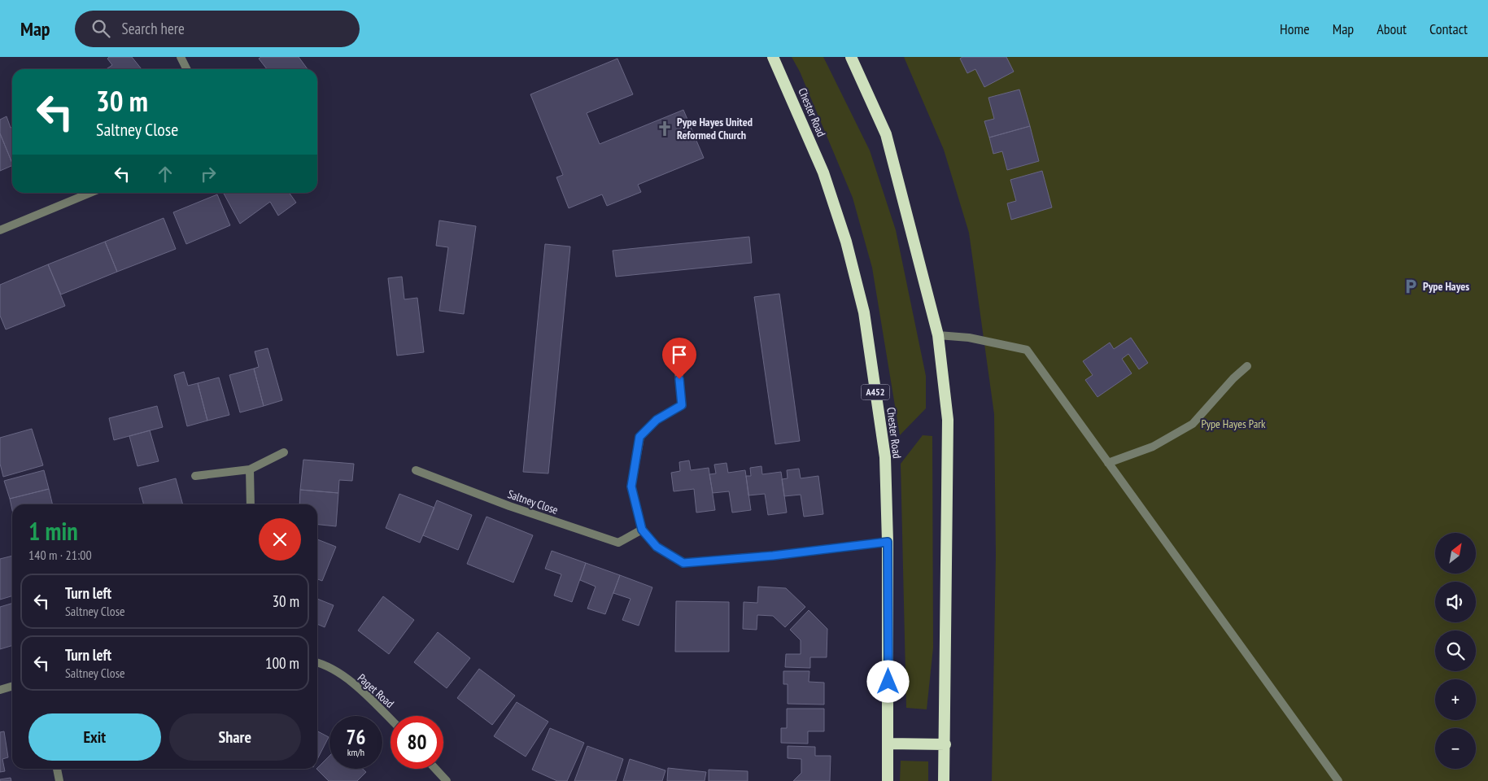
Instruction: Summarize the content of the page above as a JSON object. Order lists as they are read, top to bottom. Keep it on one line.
{"streets":{"highway":["Chester Road","A452"],"street":["Saltney Close","Paget Road"]},"parks":["Pype Hayes Park"],"places":{"church":["Pype Hayes United Reformed Church"],"parking":["Pype Hayes"]},"north":"top right","page":{"header":"Map","search":"Search here","nav":["Home","Map","About","Contact"],"turn":["30 m","Saltney Close"],"heading":["1 min","140 m · 21:00"],"map_buttons":["+","−"],"list":[{"name":"Turn left","note":"Saltney Close","value":"30 m"},{"name":"Turn left","note":"Saltney Close","value":"100 m"}],"buttons":["Exit","Share"],"speed":"76 km/h","limit":"80"}}
